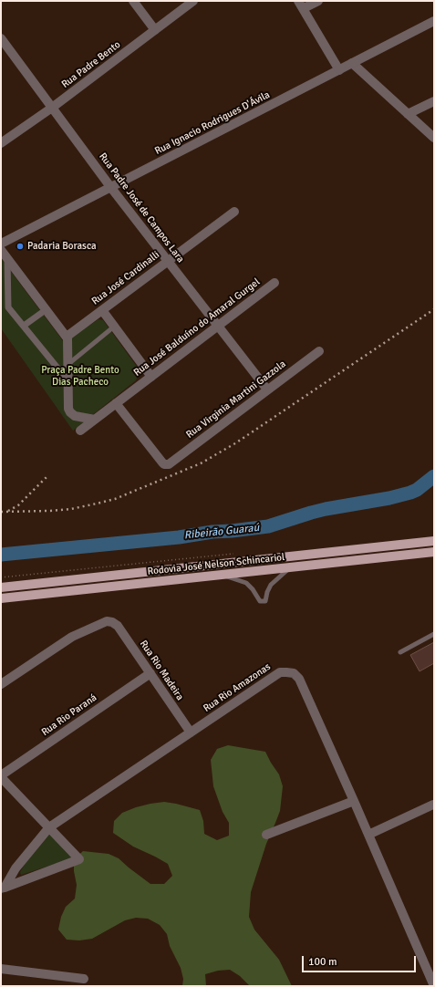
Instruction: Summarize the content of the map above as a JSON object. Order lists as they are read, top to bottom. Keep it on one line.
{"streets":{"main road":["Rodovia José Nelson Schincariol"],"street":["Rua Padre Bento","Rua Ignacio Rodrigues D'Ávila","Rua Padre José de Campos Lara","Rua José Cardinalli","Rua José Balduíno do Amaral Gurgel","Rua Virginia Martini Gazzola","Rua Rio Madeira","Rua Rio Amazonas","Rua Rio Paraná"]},"crossings":[["Rua Padre Bento","Rua Padre José de Campos Lara"],["Rua Ignacio Rodrigues D'Ávila","Rua Padre José de Campos Lara"],["Rua Padre José de Campos Lara","Rua José Cardinalli"],["Rua Padre José de Campos Lara","Rua José Balduíno do Amaral Gurgel"],["Rua Padre José de Campos Lara","Rua Virginia Martini Gazzola"],["Rua José Balduíno do Amaral Gurgel","Rua Virginia Martini Gazzola"],["Rua Rio Madeira","Rua Rio Amazonas"],["Rua Rio Madeira","Rua Rio Paraná"]],"water":["Ribeirão Guaraú"],"parks":["Praça Padre Bento Dias Pacheco"],"places":["Padaria Borasca"],"scale_bar":"100 m"}
